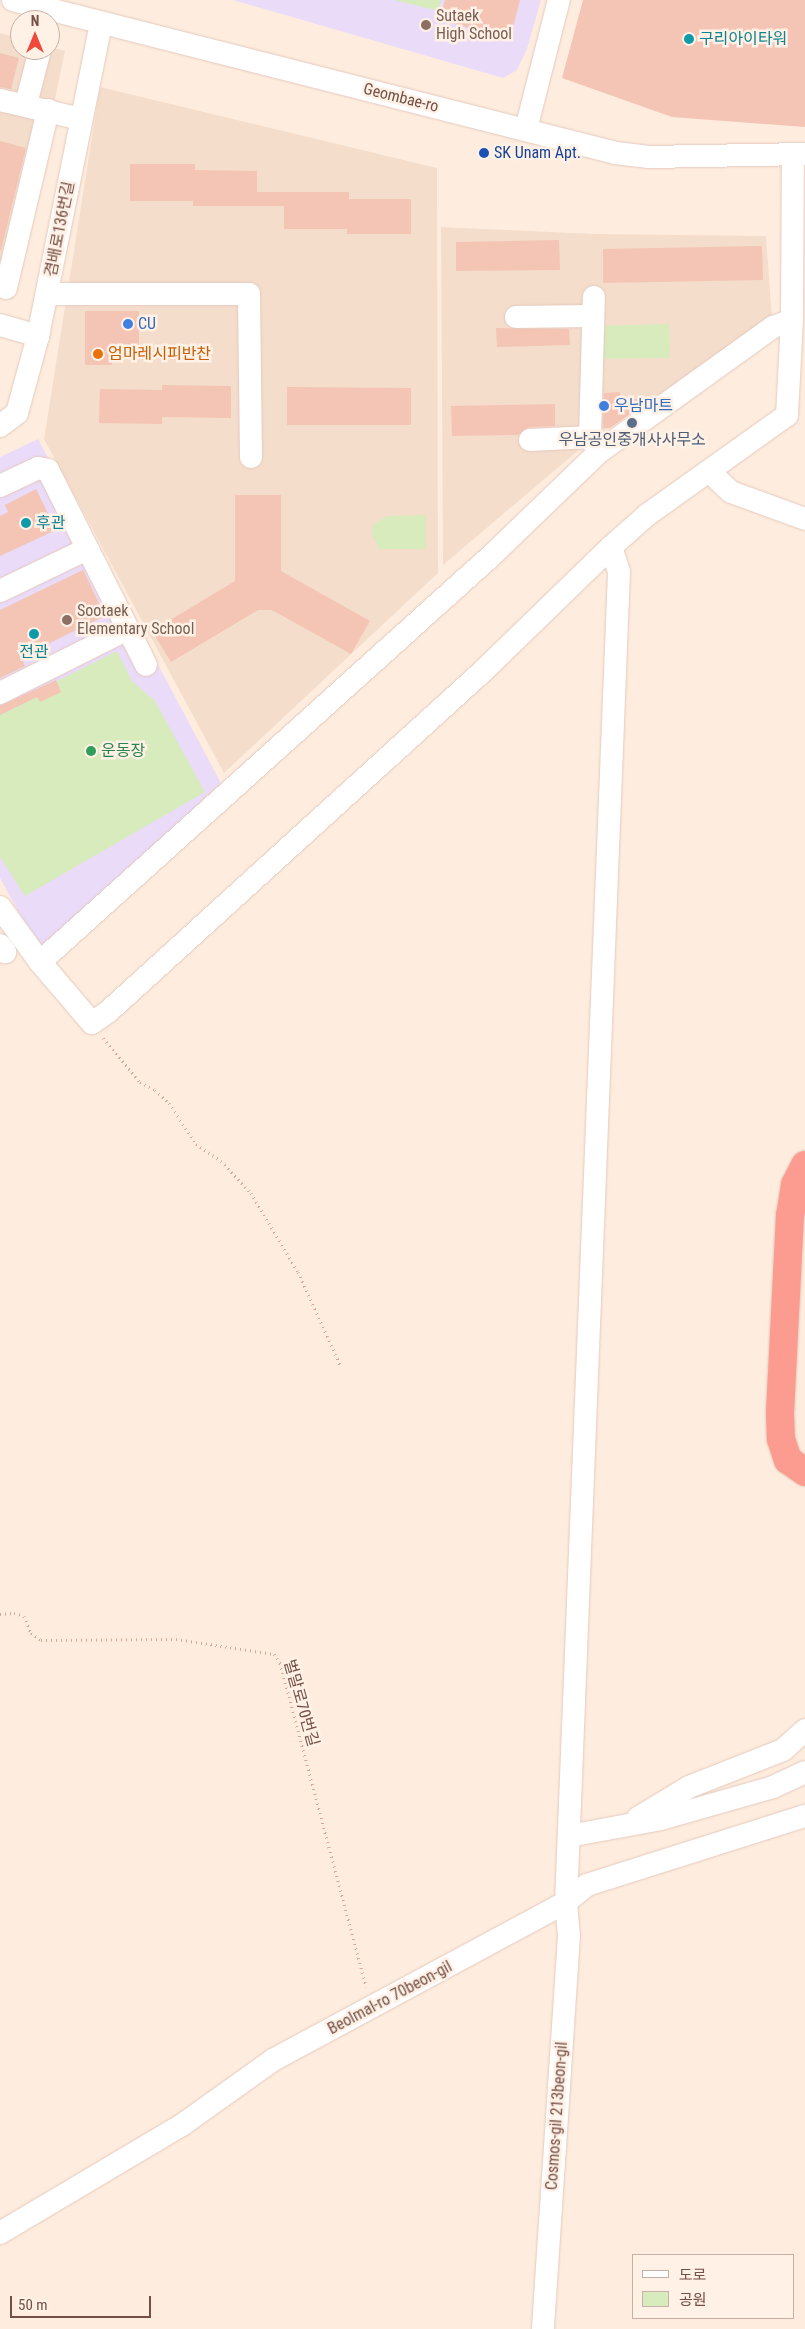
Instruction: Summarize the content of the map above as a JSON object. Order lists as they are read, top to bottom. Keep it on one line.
{"streets":{"street":["Geombae-ro","겸배로136번길","Beolmal-ro 70beon-gil","Cosmos-gil 213beon-gil"],"path":["벌말로70번길"]},"crossings":[["Geombae-ro","겸배로136번길"],["벌말로70번길","Beolmal-ro 70beon-gil"],["Beolmal-ro 70beon-gil","Cosmos-gil 213beon-gil"]],"places":["Sutaek High School","구리아이타워","SK Unam Apt.","CU","엄마레시피반찬","우남마트","우남공인중개사사무소","후관","Sootaek Elementary School","전관","운동장"],"legend":["도로","공원"],"scale_bar":"50 m","north":"top"}
